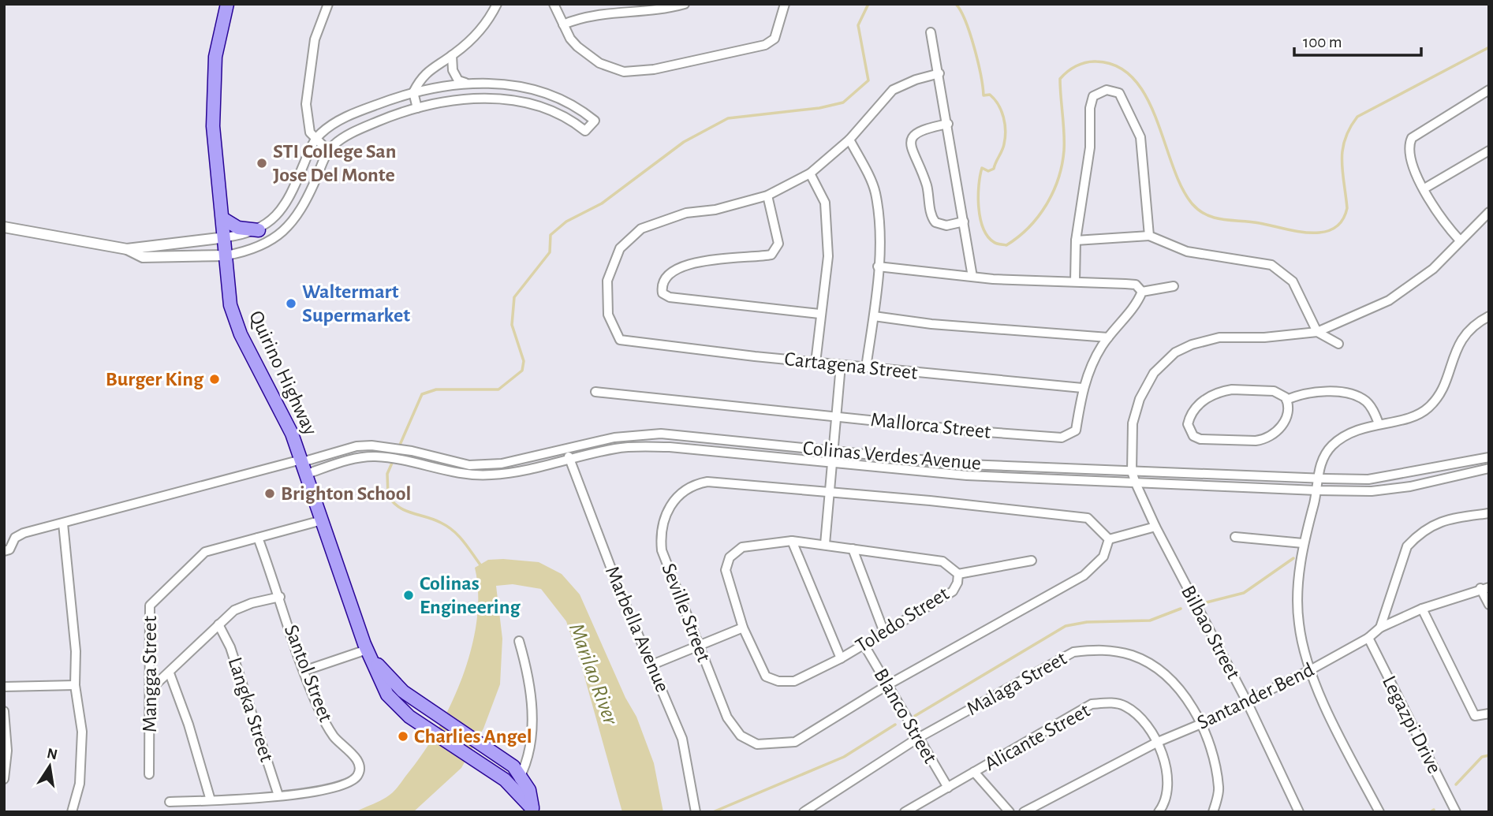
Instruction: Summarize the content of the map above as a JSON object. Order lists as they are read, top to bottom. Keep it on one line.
{"streets":{"main road":["Quirino Highway"],"street":["Cartagena Street","Mallorca Street","Colinas Verdes Avenue","Seville Street","Toledo Street","Marbella Avenue","Bilbao Street","Santol Street","Mangga Street","Malaga Street","Santander Bend","Langka Street","Blanco Street","Legazpi Drive","Alicante Street"]},"crossings":[["Cartagena Street","Mallorca Street"],["Quirino Highway","Colinas Verdes Avenue"],["Quirino Highway","Mangga Street"],["Colinas Verdes Avenue","Marbella Avenue"],["Colinas Verdes Avenue","Bilbao Street"],["Seville Street","Blanco Street"],["Toledo Street","Blanco Street"],["Bilbao Street","Santander Bend"],["Santol Street","Mangga Street"],["Santol Street","Langka Street"],["Malaga Street","Santander Bend"],["Malaga Street","Blanco Street"],["Santander Bend","Legazpi Drive"],["Santander Bend","Alicante Street"],["Blanco Street","Alicante Street"]],"water":["Marilao River"],"places":["STI College San Jose Del Monte","Waltermart Supermarket","Burger King","Brighton School","Colinas Engineering","Charlies Angel"],"scale_bar":"100 m","north":"top"}
